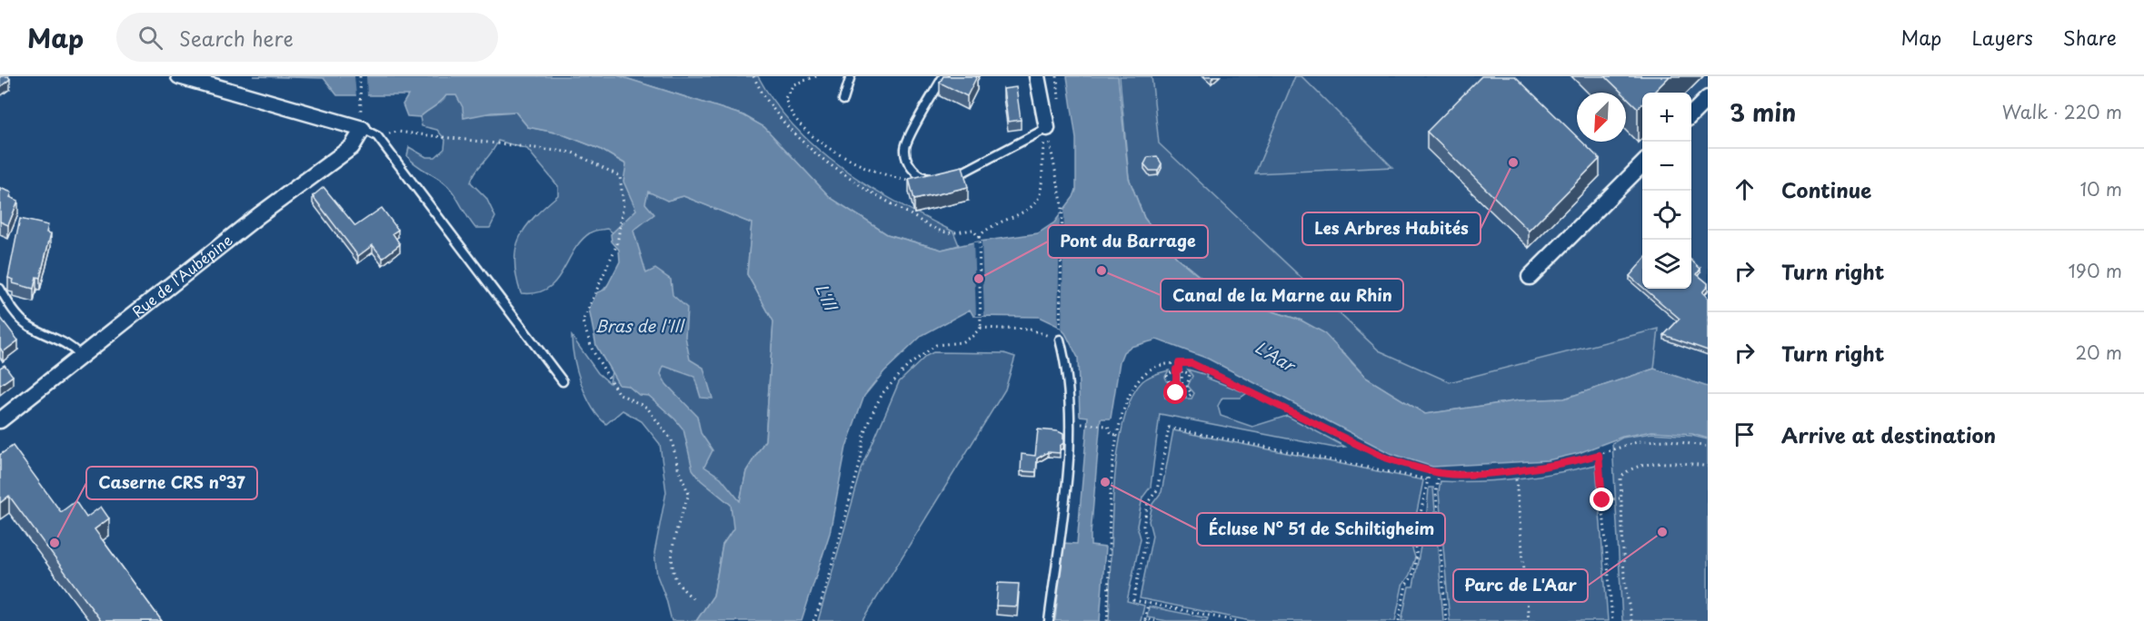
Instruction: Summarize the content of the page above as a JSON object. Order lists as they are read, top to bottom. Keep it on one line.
{"streets":{"street":["Rue de l'Aubépine"]},"water":["L'Ill","Bras de l'Ill","L'Aar"],"places":["Les Arbres Habités","Canal de la Marne au Rhin","Pont du Barrage","Écluse N° 51 de Schiltigheim","Parc de L'Aar","Caserne CRS n°37"],"north":"bottom left","page":{"header":"Map","search":"Search here","nav":["Map","Layers","Share"],"heading":["3 min","Walk · 220 m"],"map_buttons":["+","−"],"list":[["Continue","10 m"],["Turn right","190 m"],["Turn right","20 m"],"Arrive at destination"]}}
